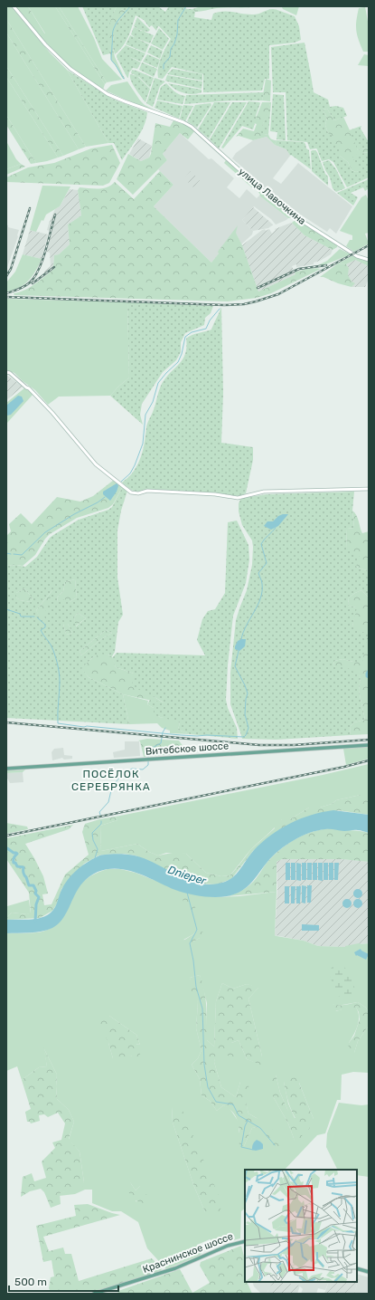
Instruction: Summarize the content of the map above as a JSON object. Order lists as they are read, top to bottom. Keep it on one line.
{"streets":{"main road":["улица Лавочкина","Витебское шоссе","Краснинское шоссе"]},"districts":["ПОСЁЛОК СЕРЕБРЯНКА"],"water":["Dnieper"],"scale_bar":"500 m"}
